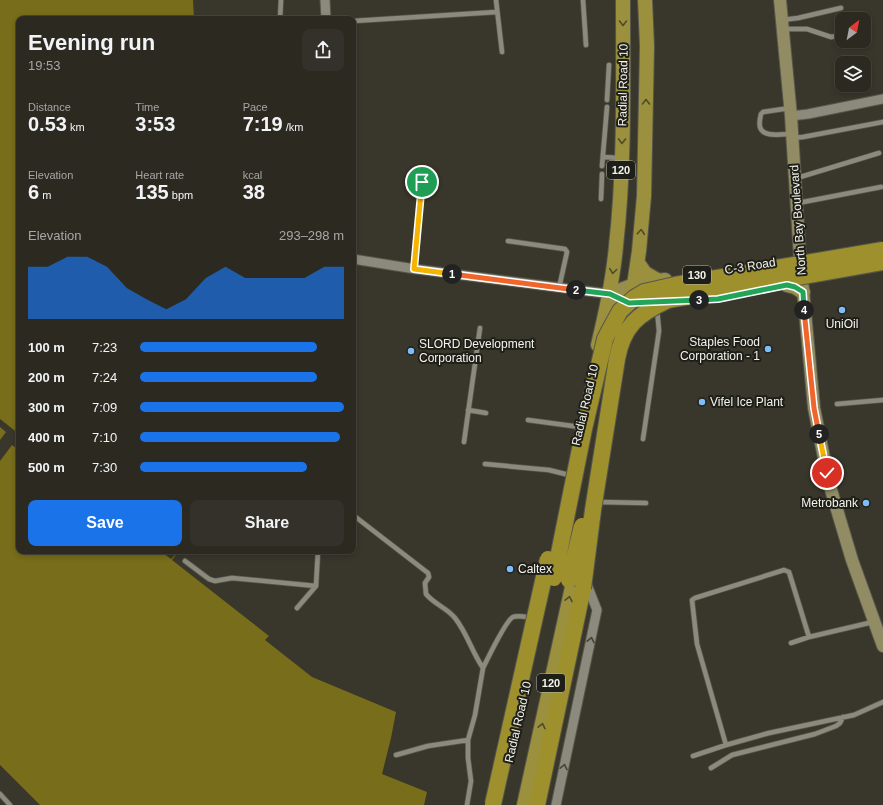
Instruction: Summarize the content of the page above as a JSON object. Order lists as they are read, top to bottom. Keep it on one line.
{"streets":{"highway":["Radial Road 10","120"],"main road":["North Bay Boulevard","C-3 Road","130"]},"crossings":[["Radial Road 10","C-3 Road"],["North Bay Boulevard","C-3 Road"]],"places":["UniOil","Staples Food Corporation - 1","SLORD Development Corporation","Vifel Ice Plant","Metrobank","Caltex"],"north":"top right","page":{"heading":["Evening run","19:53"],"stats":[["Distance","0.53 km"],["Time","3:53"],["Pace","7:19 /km"],["Elevation","6 m"],["Heart rate","135 bpm"],["kcal","38"]],"chart":["Elevation","293–298 m"],"pins":["1","2","3","4","5"],"list":[{"name":"100 m","note":"7:23"},{"name":"200 m","note":"7:24"},{"name":"300 m","note":"7:09"},{"name":"400 m","note":"7:10"},{"name":"500 m","note":"7:30"}],"buttons":["Save","Share"]}}
